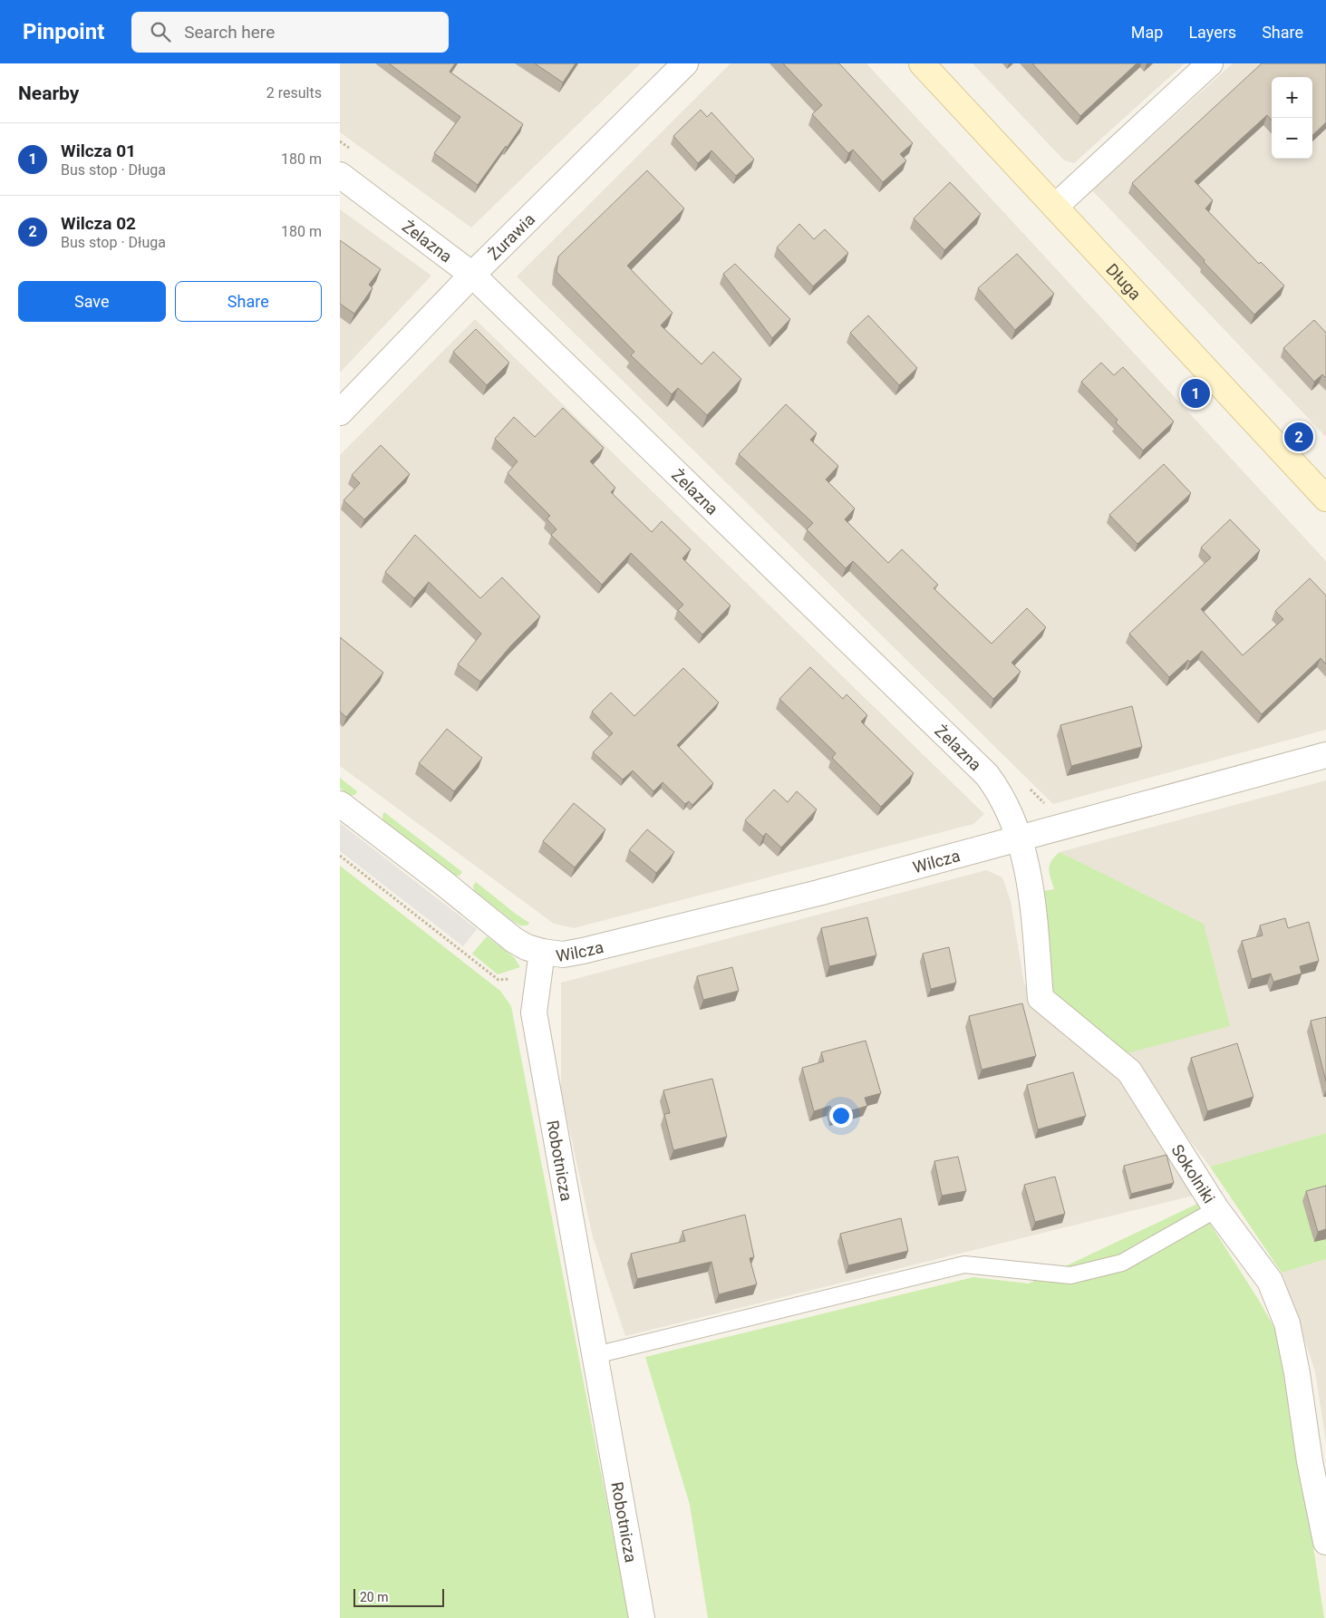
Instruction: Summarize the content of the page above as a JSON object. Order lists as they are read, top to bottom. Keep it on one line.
{"streets":{"street":["Żurawia","Żelazna","Długa","Wilcza","Robotnicza","Sokolniki"]},"crossings":[["Żurawia","Żelazna"],["Żelazna","Wilcza"],["Żelazna","Sokolniki"],["Wilcza","Robotnicza"],["Wilcza","Sokolniki"]],"scale_bar":"20 m","page":{"header":"Pinpoint","search":"Search here","nav":["Map","Layers","Share"],"heading":["Nearby","2 results"],"map_buttons":["+","−"],"list":[{"mark":"1","name":"Wilcza 01","note":"Bus stop · Długa","value":"180 m"},{"mark":"2","name":"Wilcza 02","note":"Bus stop · Długa","value":"180 m"}],"buttons":["Save","Share"],"pins":["1","2"],"scale":"20 m"}}
